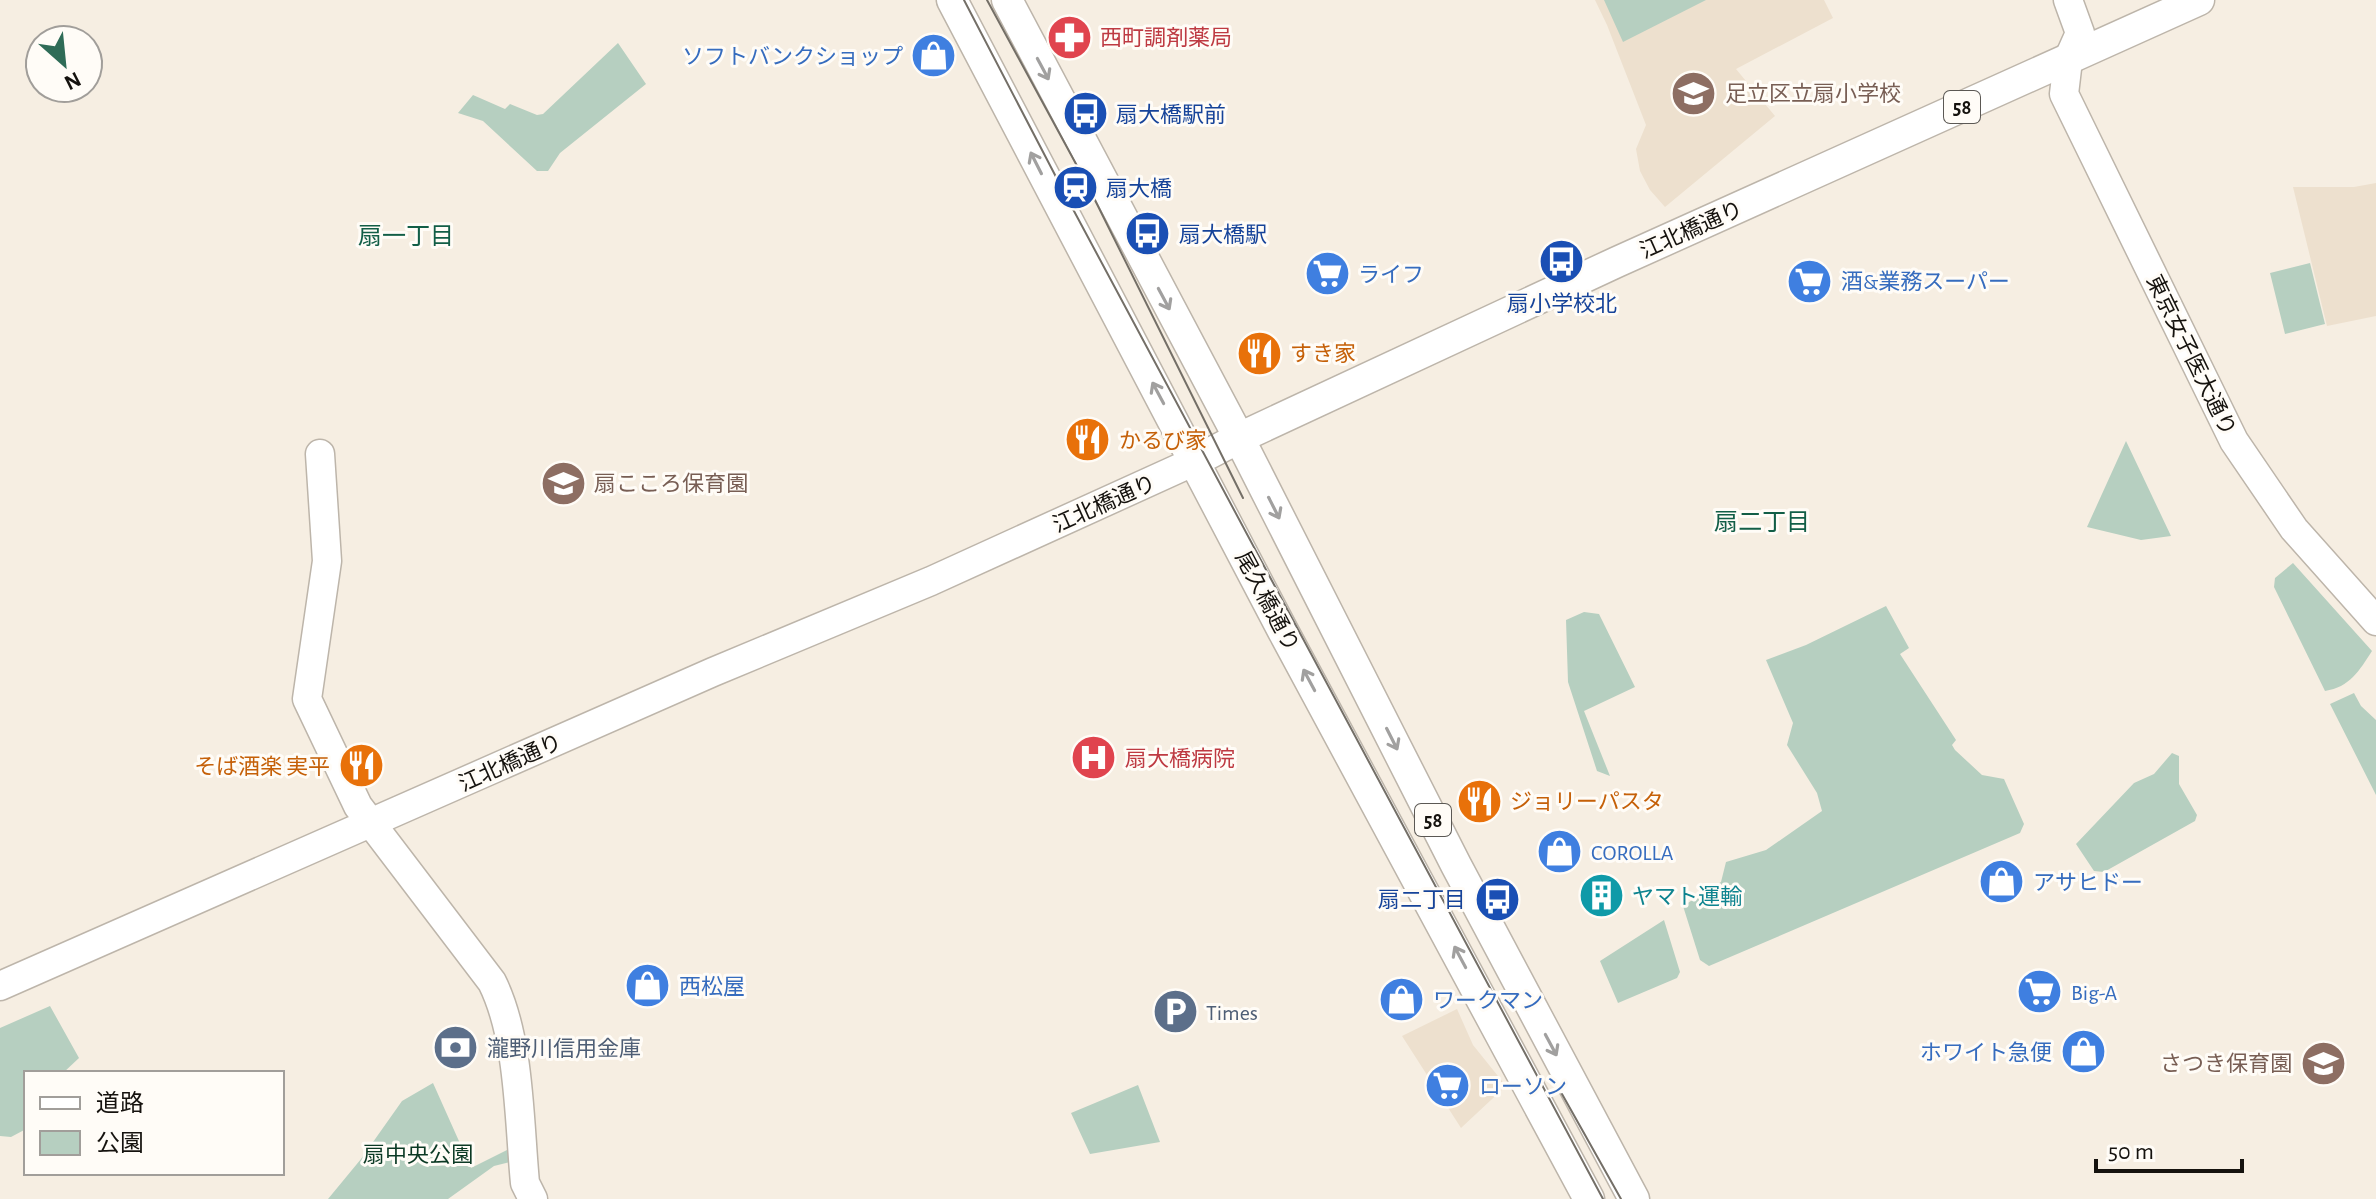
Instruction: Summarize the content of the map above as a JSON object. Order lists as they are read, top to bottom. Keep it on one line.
{"streets":{"main road":["58","江北橋通り","尾久橋通り"],"street":["東京女子医大通り"]},"crossings":[["58","江北橋通り"],["江北橋通り","東京女子医大通り"],["江北橋通り","尾久橋通り"]],"districts":["扇一丁目","扇二丁目"],"parks":["扇中央公園"],"places":{"pharmacy":["西町調剤薬局"],"shop":["ソフトバンクショップ","COROLLA","アサヒドー","西松屋","ワークマン","ホワイト急便"],"school or university":["足立区立扇小学校","扇こころ保育園","さつき保育園"],"bus stop":["扇大橋駅前","扇大橋駅","扇小学校北","扇二丁目"],"station":["扇大橋"],"supermarket":["ライフ","酒&業務スーパー","Big-A","ローソン"],"restaurant":["すき家","かるび家","そば酒楽 実平","ジョリーパスタ"],"hospital":["扇大橋病院"],"building":["ヤマト運輸"],"parking":["Times"],"bank":["瀧野川信用金庫"]},"legend":["道路","公園"],"scale_bar":"50 m","north":"bottom right"}
